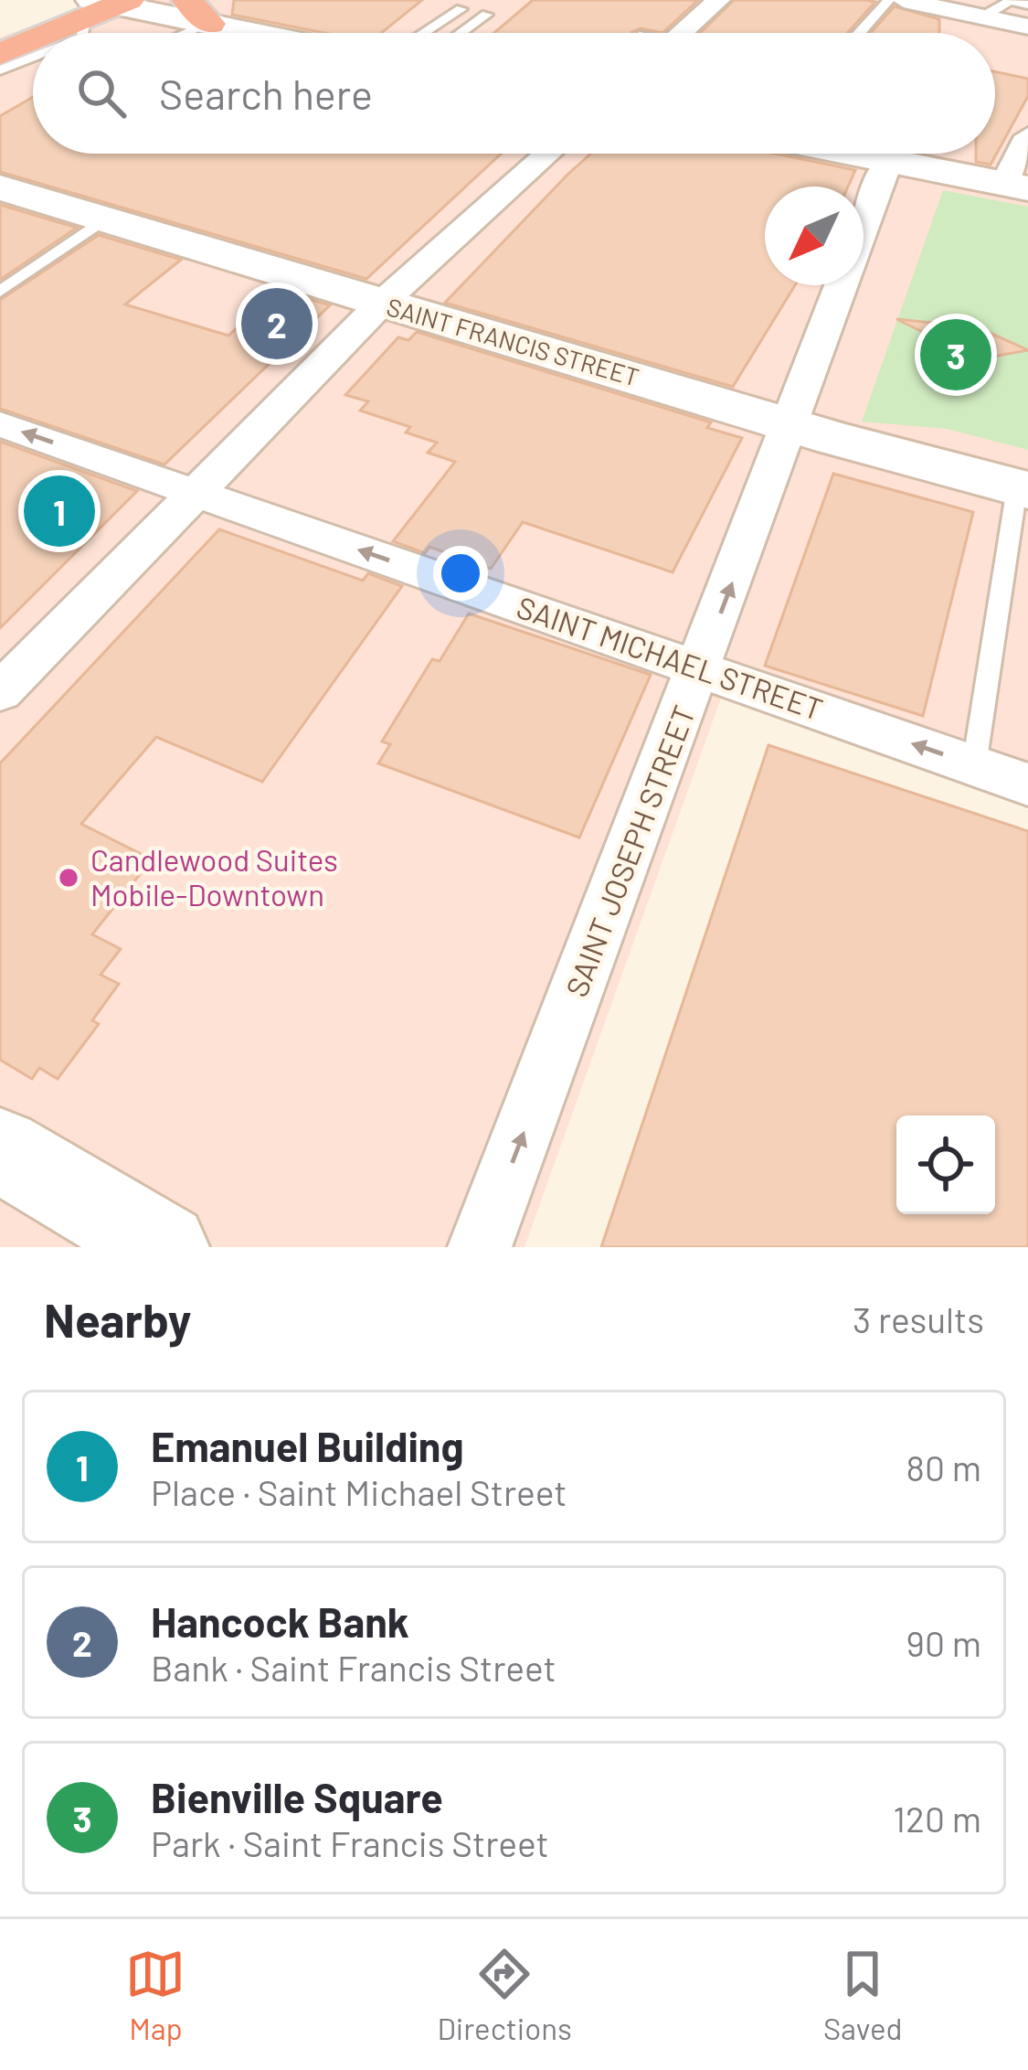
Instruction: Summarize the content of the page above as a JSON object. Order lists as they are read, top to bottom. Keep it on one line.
{"streets":{"street":["SAINT FRANCIS STREET","SAINT MICHAEL STREET","SAINT JOSEPH STREET"]},"crossings":[["SAINT FRANCIS STREET","SAINT JOSEPH STREET"],["SAINT MICHAEL STREET","SAINT JOSEPH STREET"]],"one_way":["SAINT MICHAEL STREET","SAINT JOSEPH STREET"],"places":["Candlewood Suites Mobile-Downtown"],"north":"bottom left","page":{"search":"Search here","pins":["2","3","1"],"heading":["Nearby","3 results"],"list":[{"mark":"1","name":"Emanuel Building","note":"Place · Saint Michael Street","value":"80 m"},{"mark":"2","name":"Hancock Bank","note":"Bank · Saint Francis Street","value":"90 m"},{"mark":"3","name":"Bienville Square","note":"Park · Saint Francis Street","value":"120 m"}],"nav":["Map","Directions","Saved"]}}
